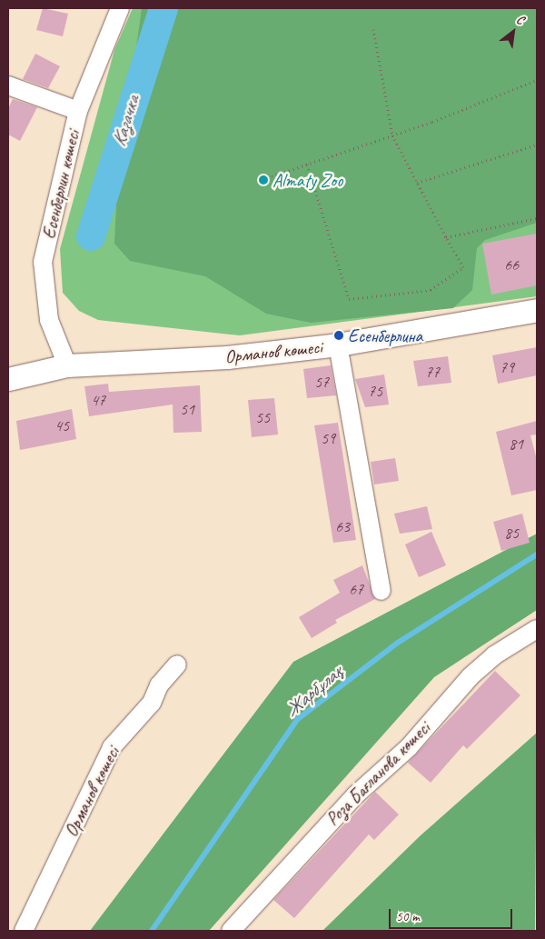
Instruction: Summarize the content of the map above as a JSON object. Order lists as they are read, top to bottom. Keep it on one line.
{"streets":{"street":["Есенберлин көшесі","Орманов көшесі","Роза Бағланова көшесі"]},"crossings":[["Есенберлин көшесі","Орманов көшесі"]],"water":["Казачка","Жарбұлақ"],"places":["Almaty Zoo","Есенберлина"],"house_numbers":["66","79","77","57","75","47","51","55","45","59","81","63","85","67"],"scale_bar":"50 m","north":"top right"}
